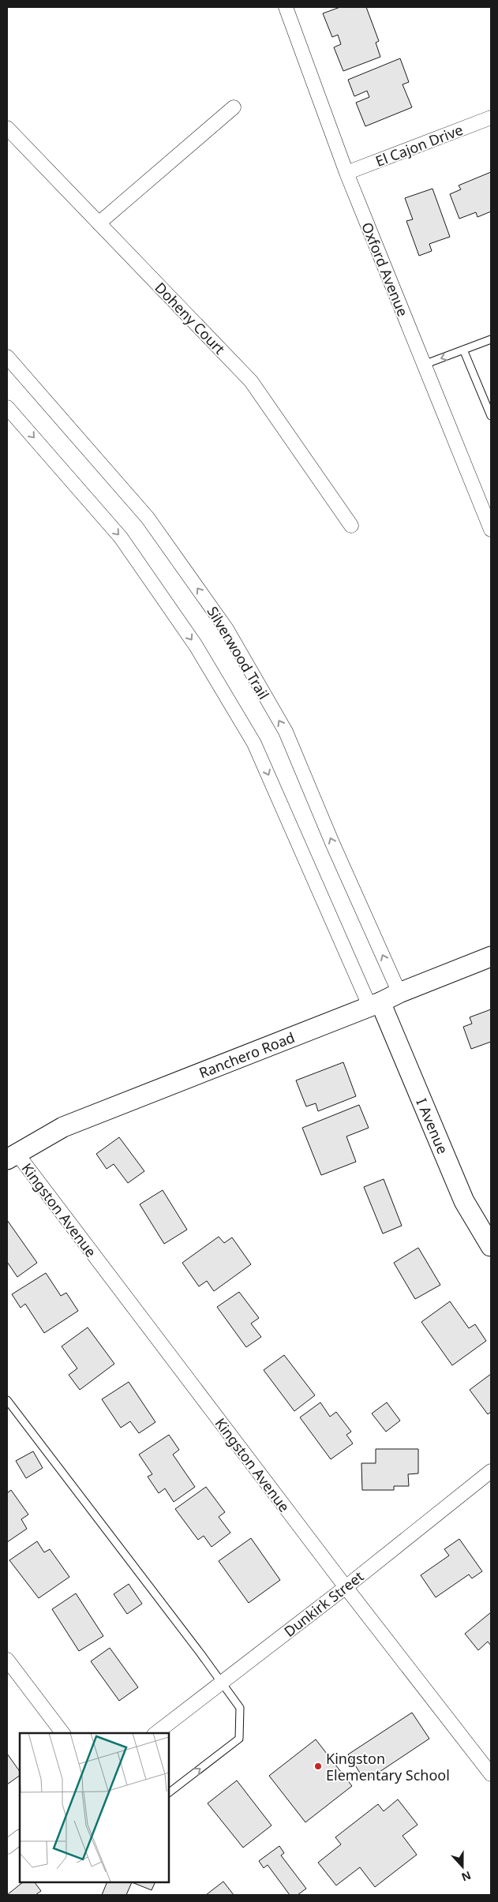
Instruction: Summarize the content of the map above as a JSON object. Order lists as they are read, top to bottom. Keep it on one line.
{"streets":{"main road":["Ranchero Road","I Avenue"],"street":["El Cajon Drive","Oxford Avenue","Doheny Court","Silverwood Trail","Kingston Avenue","Dunkirk Street"]},"crossings":[["El Cajon Drive","Oxford Avenue"],["Silverwood Trail","Ranchero Road"],["Ranchero Road","I Avenue"],["Ranchero Road","Kingston Avenue"],["Kingston Avenue","Dunkirk Street"]],"places":["Kingston Elementary School"],"north":"bottom"}
